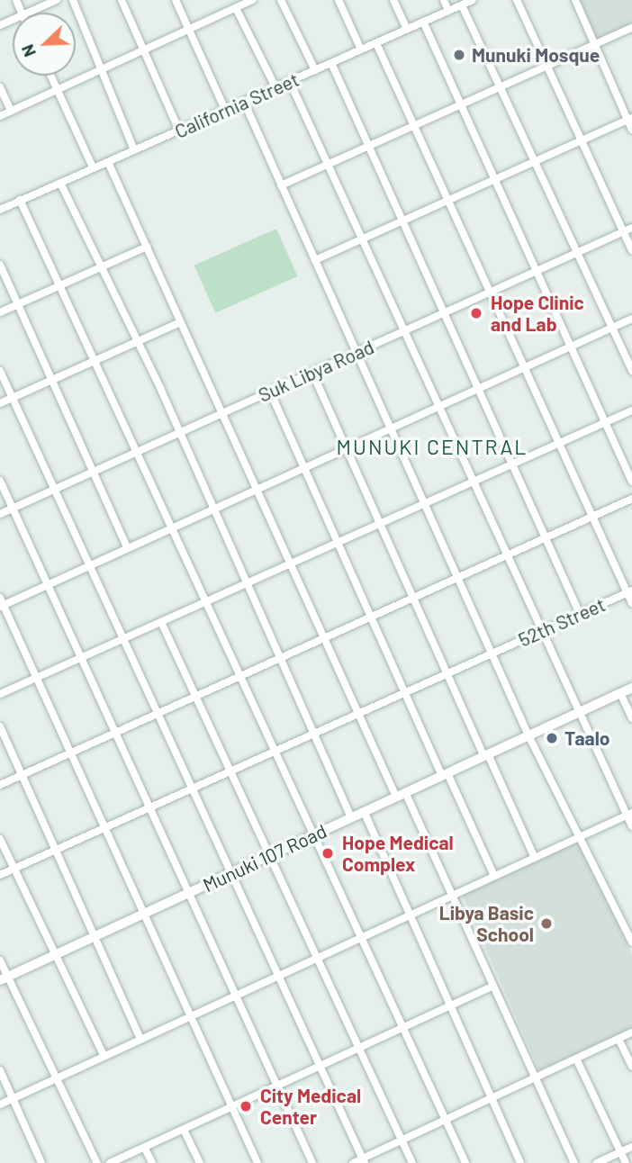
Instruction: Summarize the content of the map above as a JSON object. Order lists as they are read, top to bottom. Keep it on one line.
{"streets":{"street":["California Street","Suk Libya Road","52th Street","Munuki 107 Road"]},"districts":["MUNUKI CENTRAL"],"places":["Munuki Mosque","Hope Clinic and Lab","Taalo","Hope Medical Complex","Libya Basic School","City Medical Center"],"north":"bottom left"}
